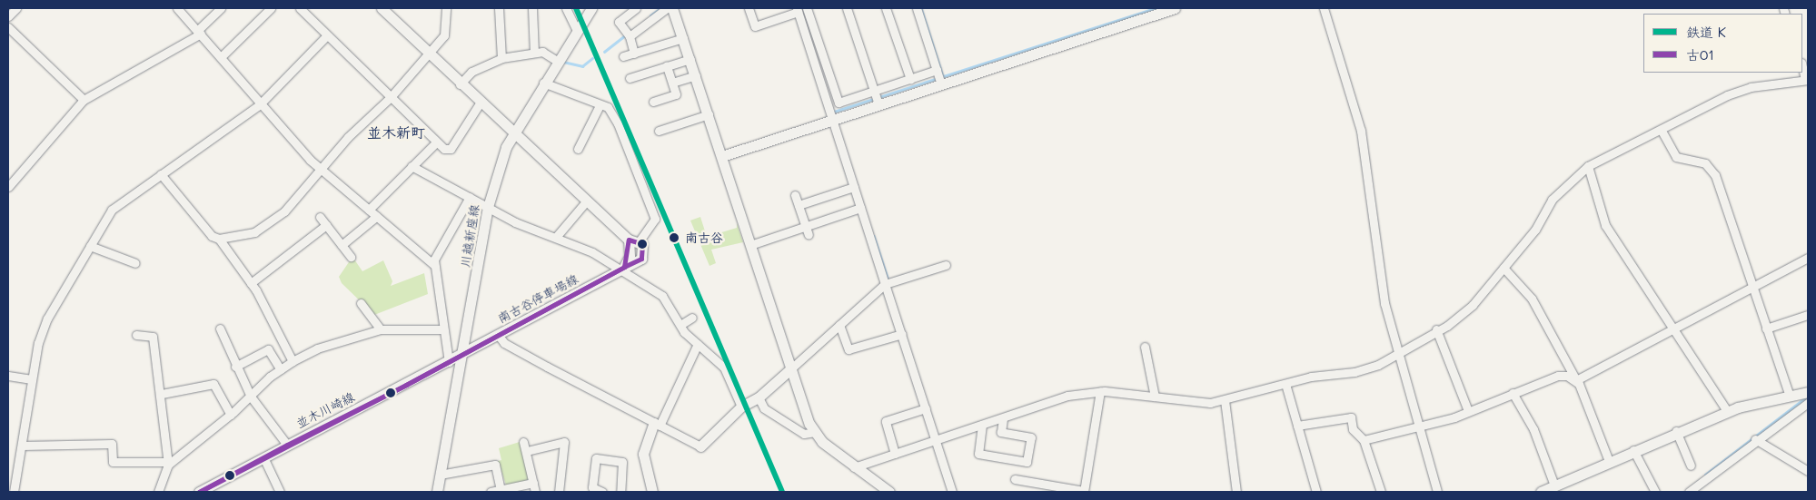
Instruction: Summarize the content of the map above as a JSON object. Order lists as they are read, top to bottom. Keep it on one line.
{"streets":{"street":["川越新座線","南古谷停車場線","並木川崎線"]},"crossings":[["川越新座線","南古谷停車場線"],["川越新座線","並木川崎線"],["南古谷停車場線","並木川崎線"]],"districts":["並木新町"],"places":["南古谷"],"lines":["rail line K","transit line 古01"],"legend":["鉄道 K","古01"]}
